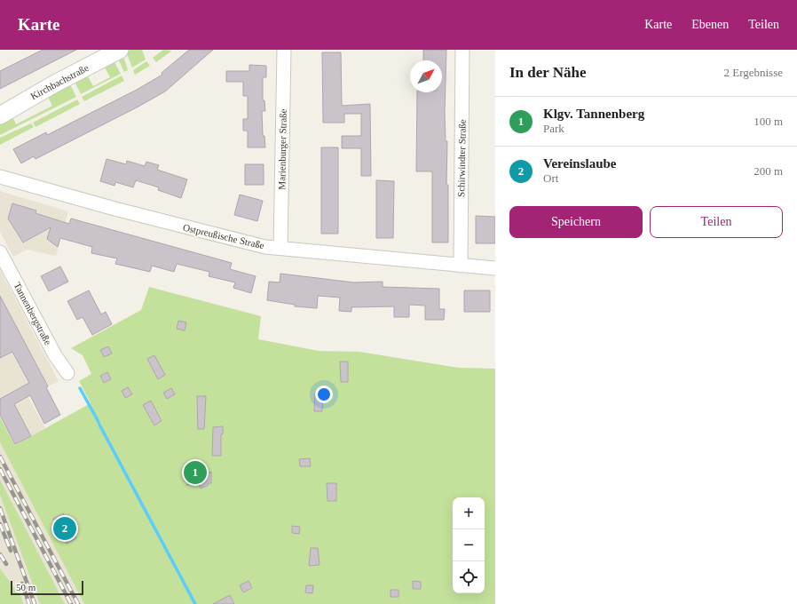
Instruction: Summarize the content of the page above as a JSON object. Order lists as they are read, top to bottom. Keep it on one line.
{"streets":{"main road":["Kirchbachstraße"],"street":["Marienburger Straße","Schirwindter Straße","Ostpreußische Straße","Tannenbergstraße"]},"crossings":[["Marienburger Straße","Ostpreußische Straße"],["Schirwindter Straße","Ostpreußische Straße"]],"scale_bar":"50 m","north":"top right","page":{"header":"Karte","nav":["Karte","Ebenen","Teilen"],"heading":["In der Nähe","2 Ergebnisse"],"list":[{"mark":"1","name":"Klgv. Tannenberg","note":"Park","value":"100 m"},{"mark":"2","name":"Vereinslaube","note":"Ort","value":"200 m"}],"buttons":["Speichern","Teilen"],"pins":["1","2"],"map_buttons":["+","−"],"scale":"50 m"}}
